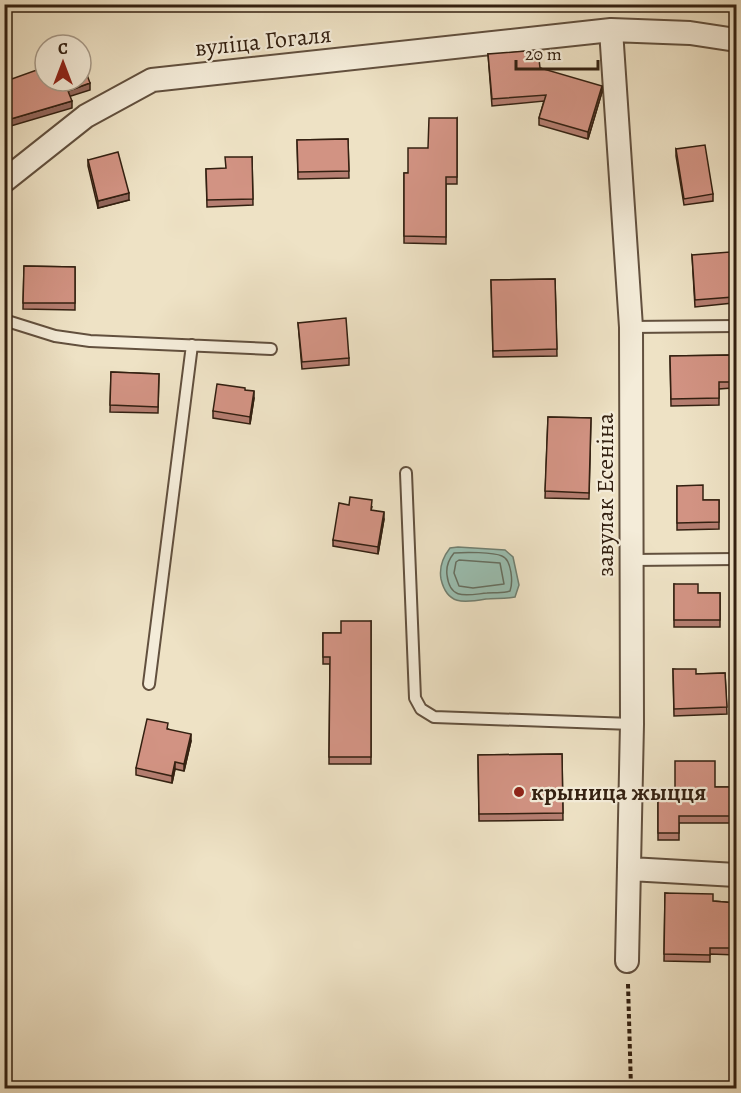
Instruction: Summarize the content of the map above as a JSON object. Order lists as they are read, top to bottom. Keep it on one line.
{"streets":{"street":["вуліца Гогаля","завулак Есеніна"]},"crossings":[["вуліца Гогаля","завулак Есеніна"]],"places":["крыница жыцця"],"scale_bar":"20 m","north":"top"}
